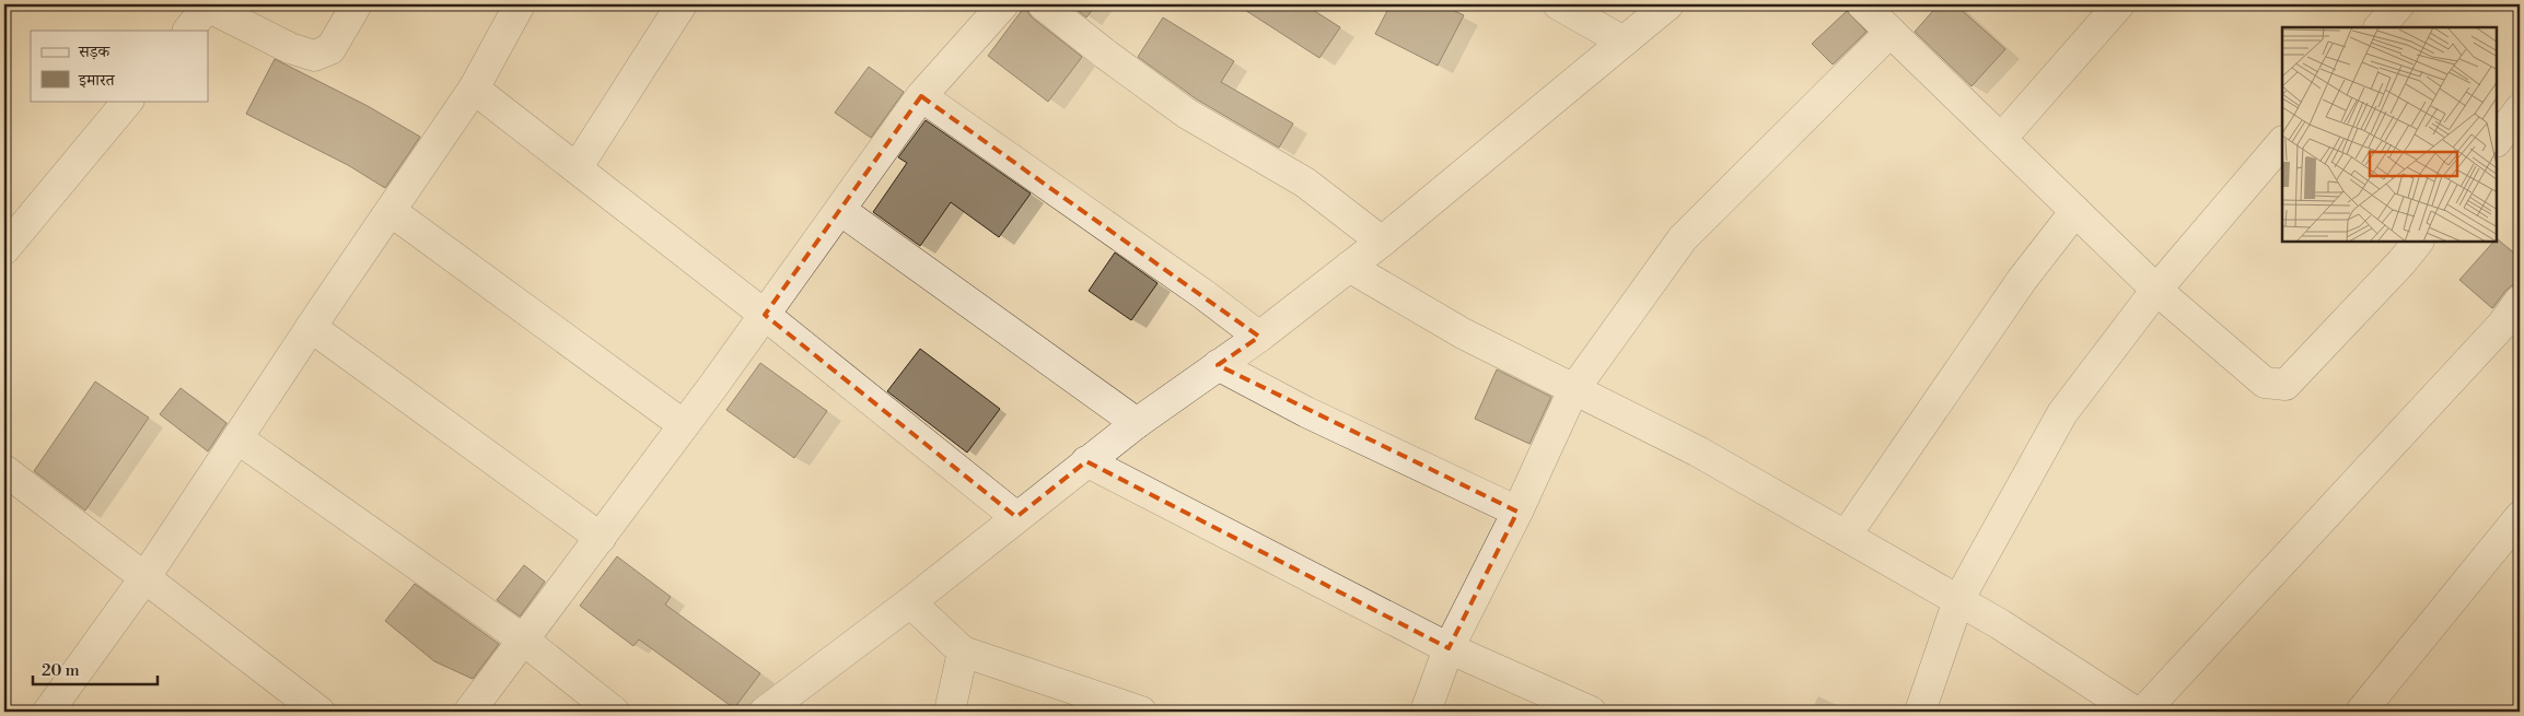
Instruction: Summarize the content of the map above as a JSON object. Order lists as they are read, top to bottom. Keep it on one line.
{"legend":["सड़क","इमारत"],"scale_bar":"20 m"}
